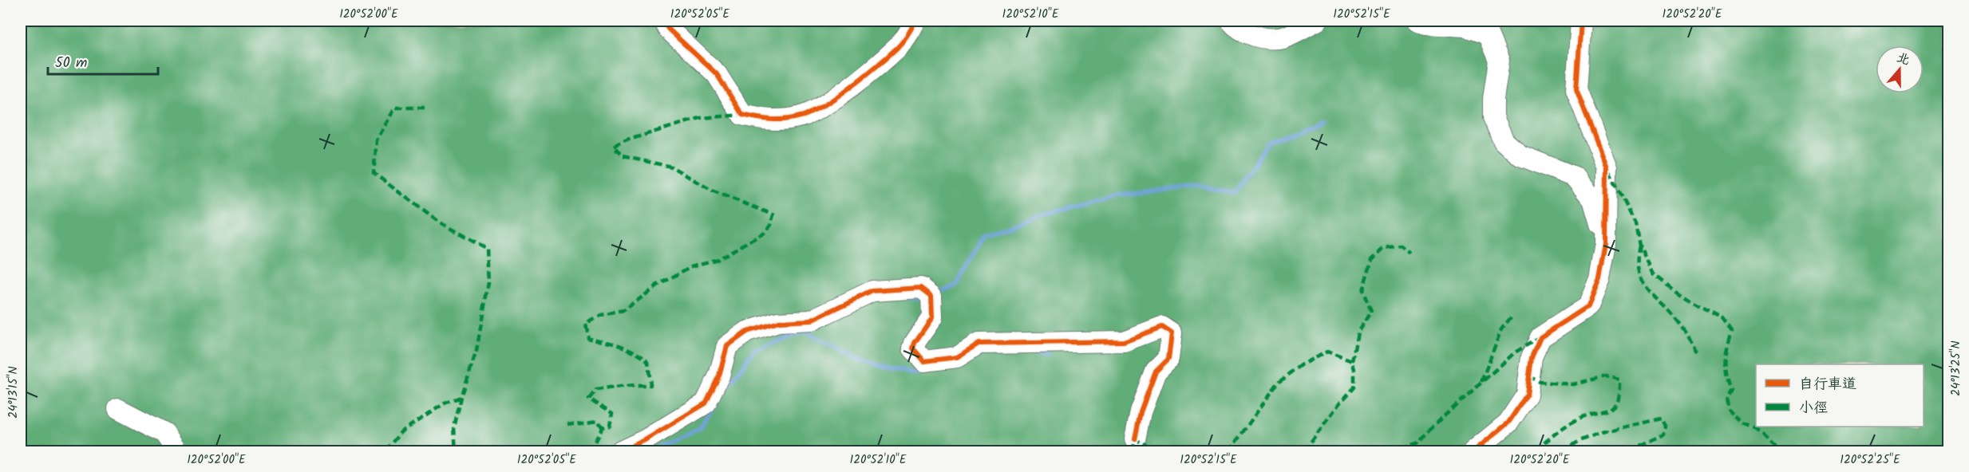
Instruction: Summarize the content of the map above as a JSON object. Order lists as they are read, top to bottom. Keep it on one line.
{"legend":["自行車道","小徑"],"scale_bar":"50 m","north":"top","coordinates":["120°52'00\"E","120°52'05\"E","120°52'10\"E","120°52'15\"E","120°52'20\"E","24°13'25\"N","24°13'15\"N","120°52'25\"E"]}
